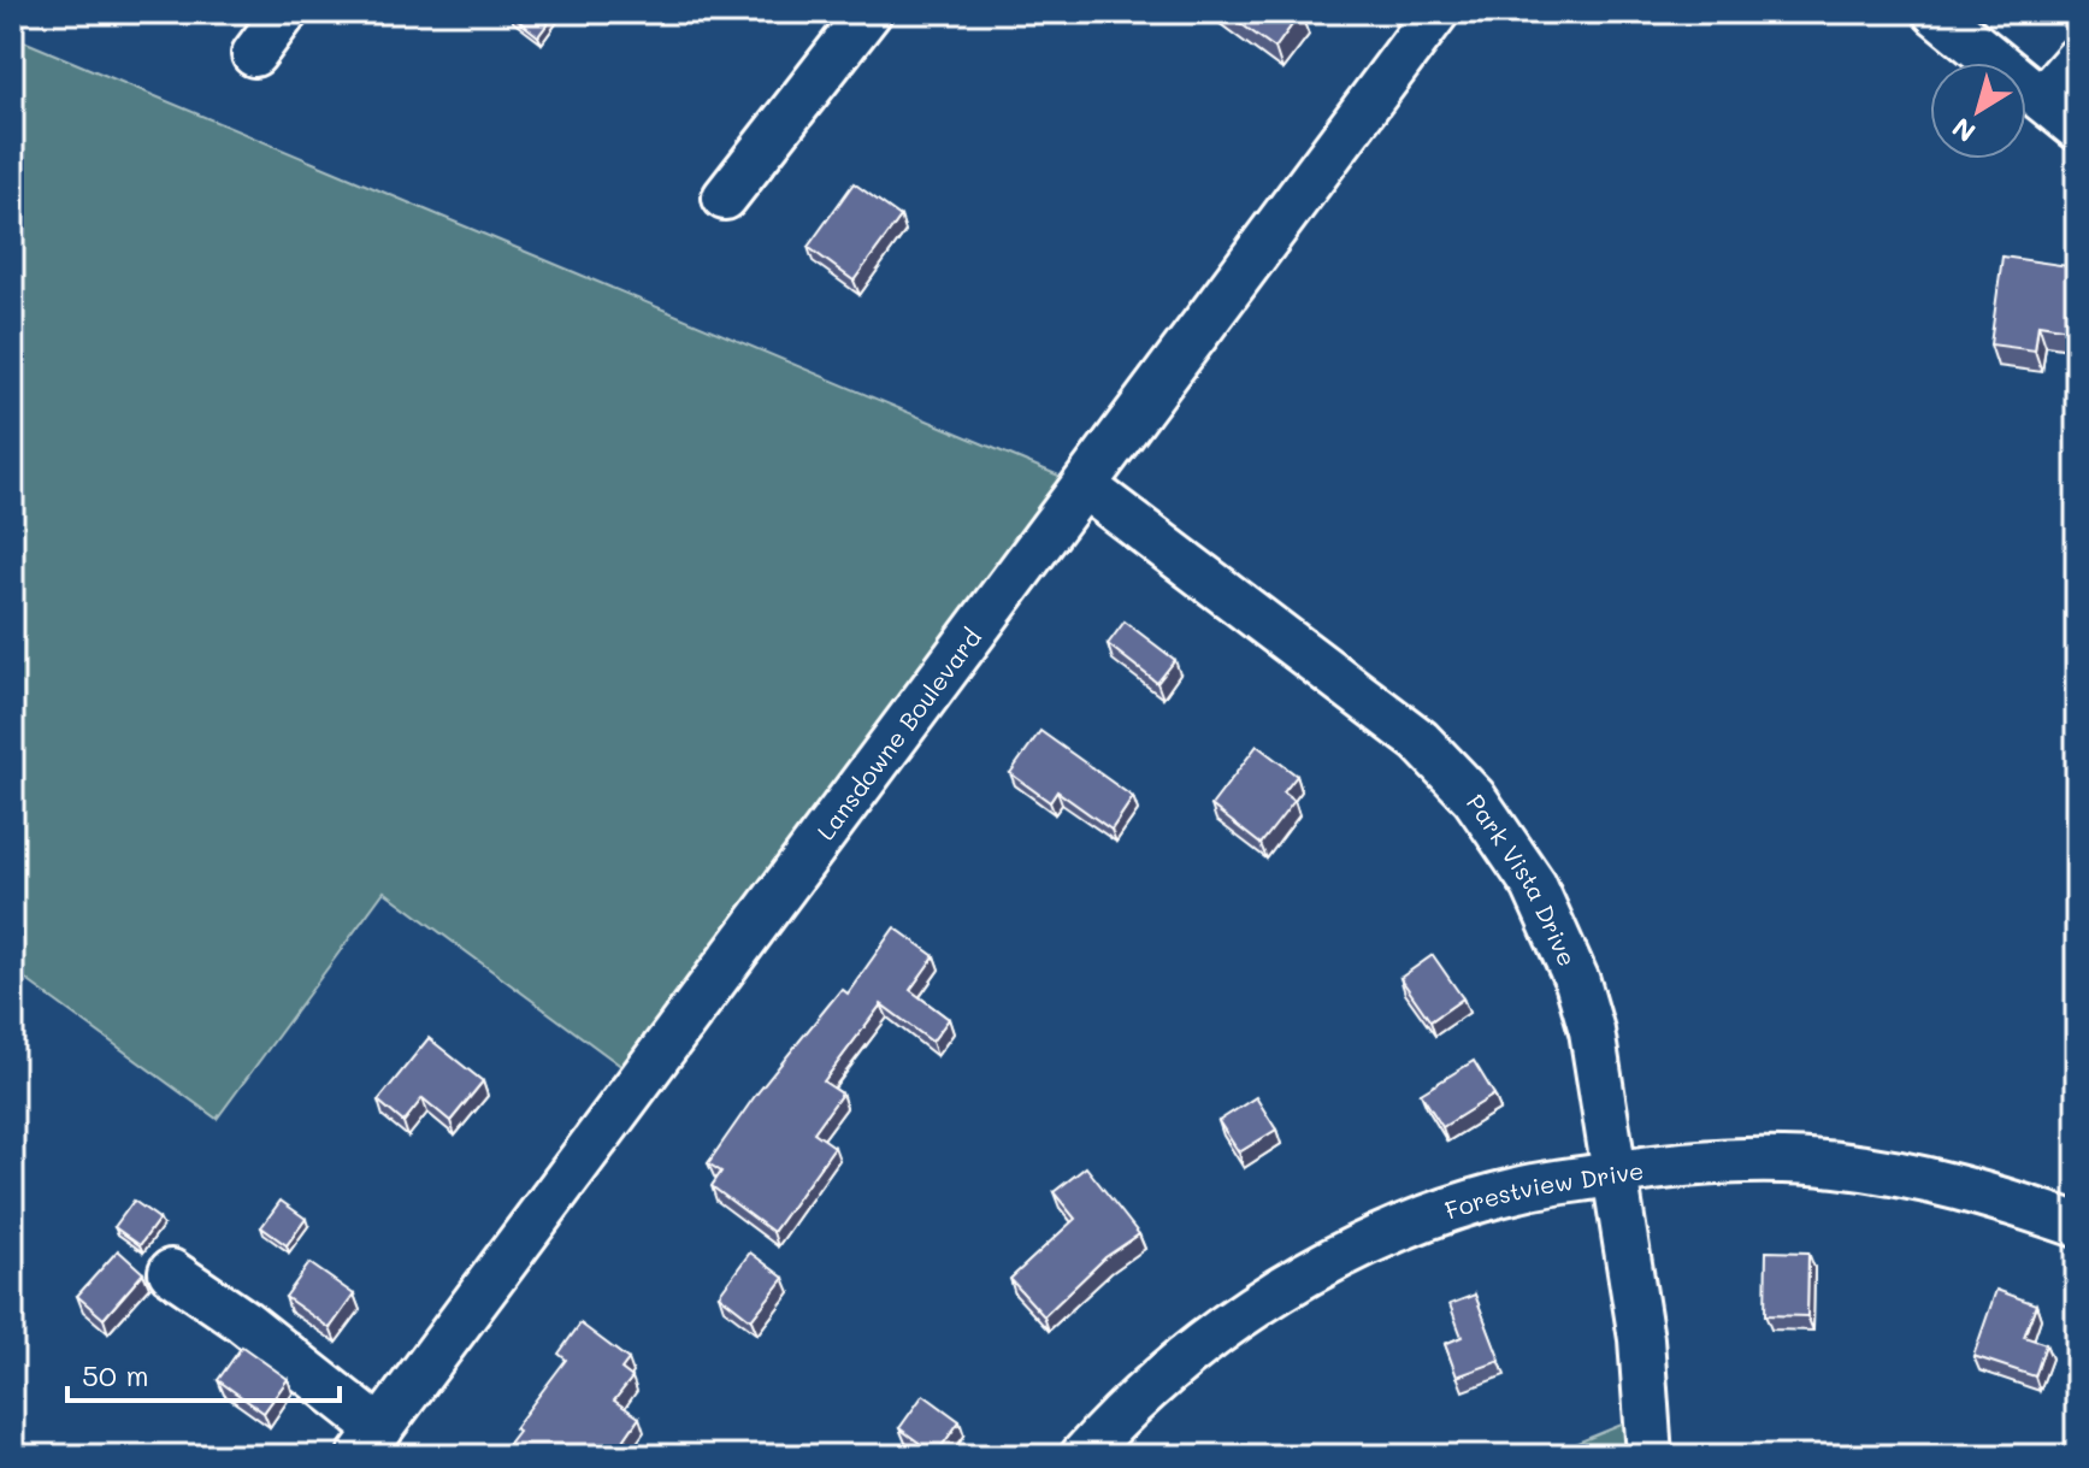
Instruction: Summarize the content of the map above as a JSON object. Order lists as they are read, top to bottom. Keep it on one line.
{"streets":{"street":["Lansdowne Boulevard","Park Vista Drive","Forestview Drive"]},"crossings":[["Lansdowne Boulevard","Park Vista Drive"],["Park Vista Drive","Forestview Drive"]],"scale_bar":"50 m","north":"bottom left"}
